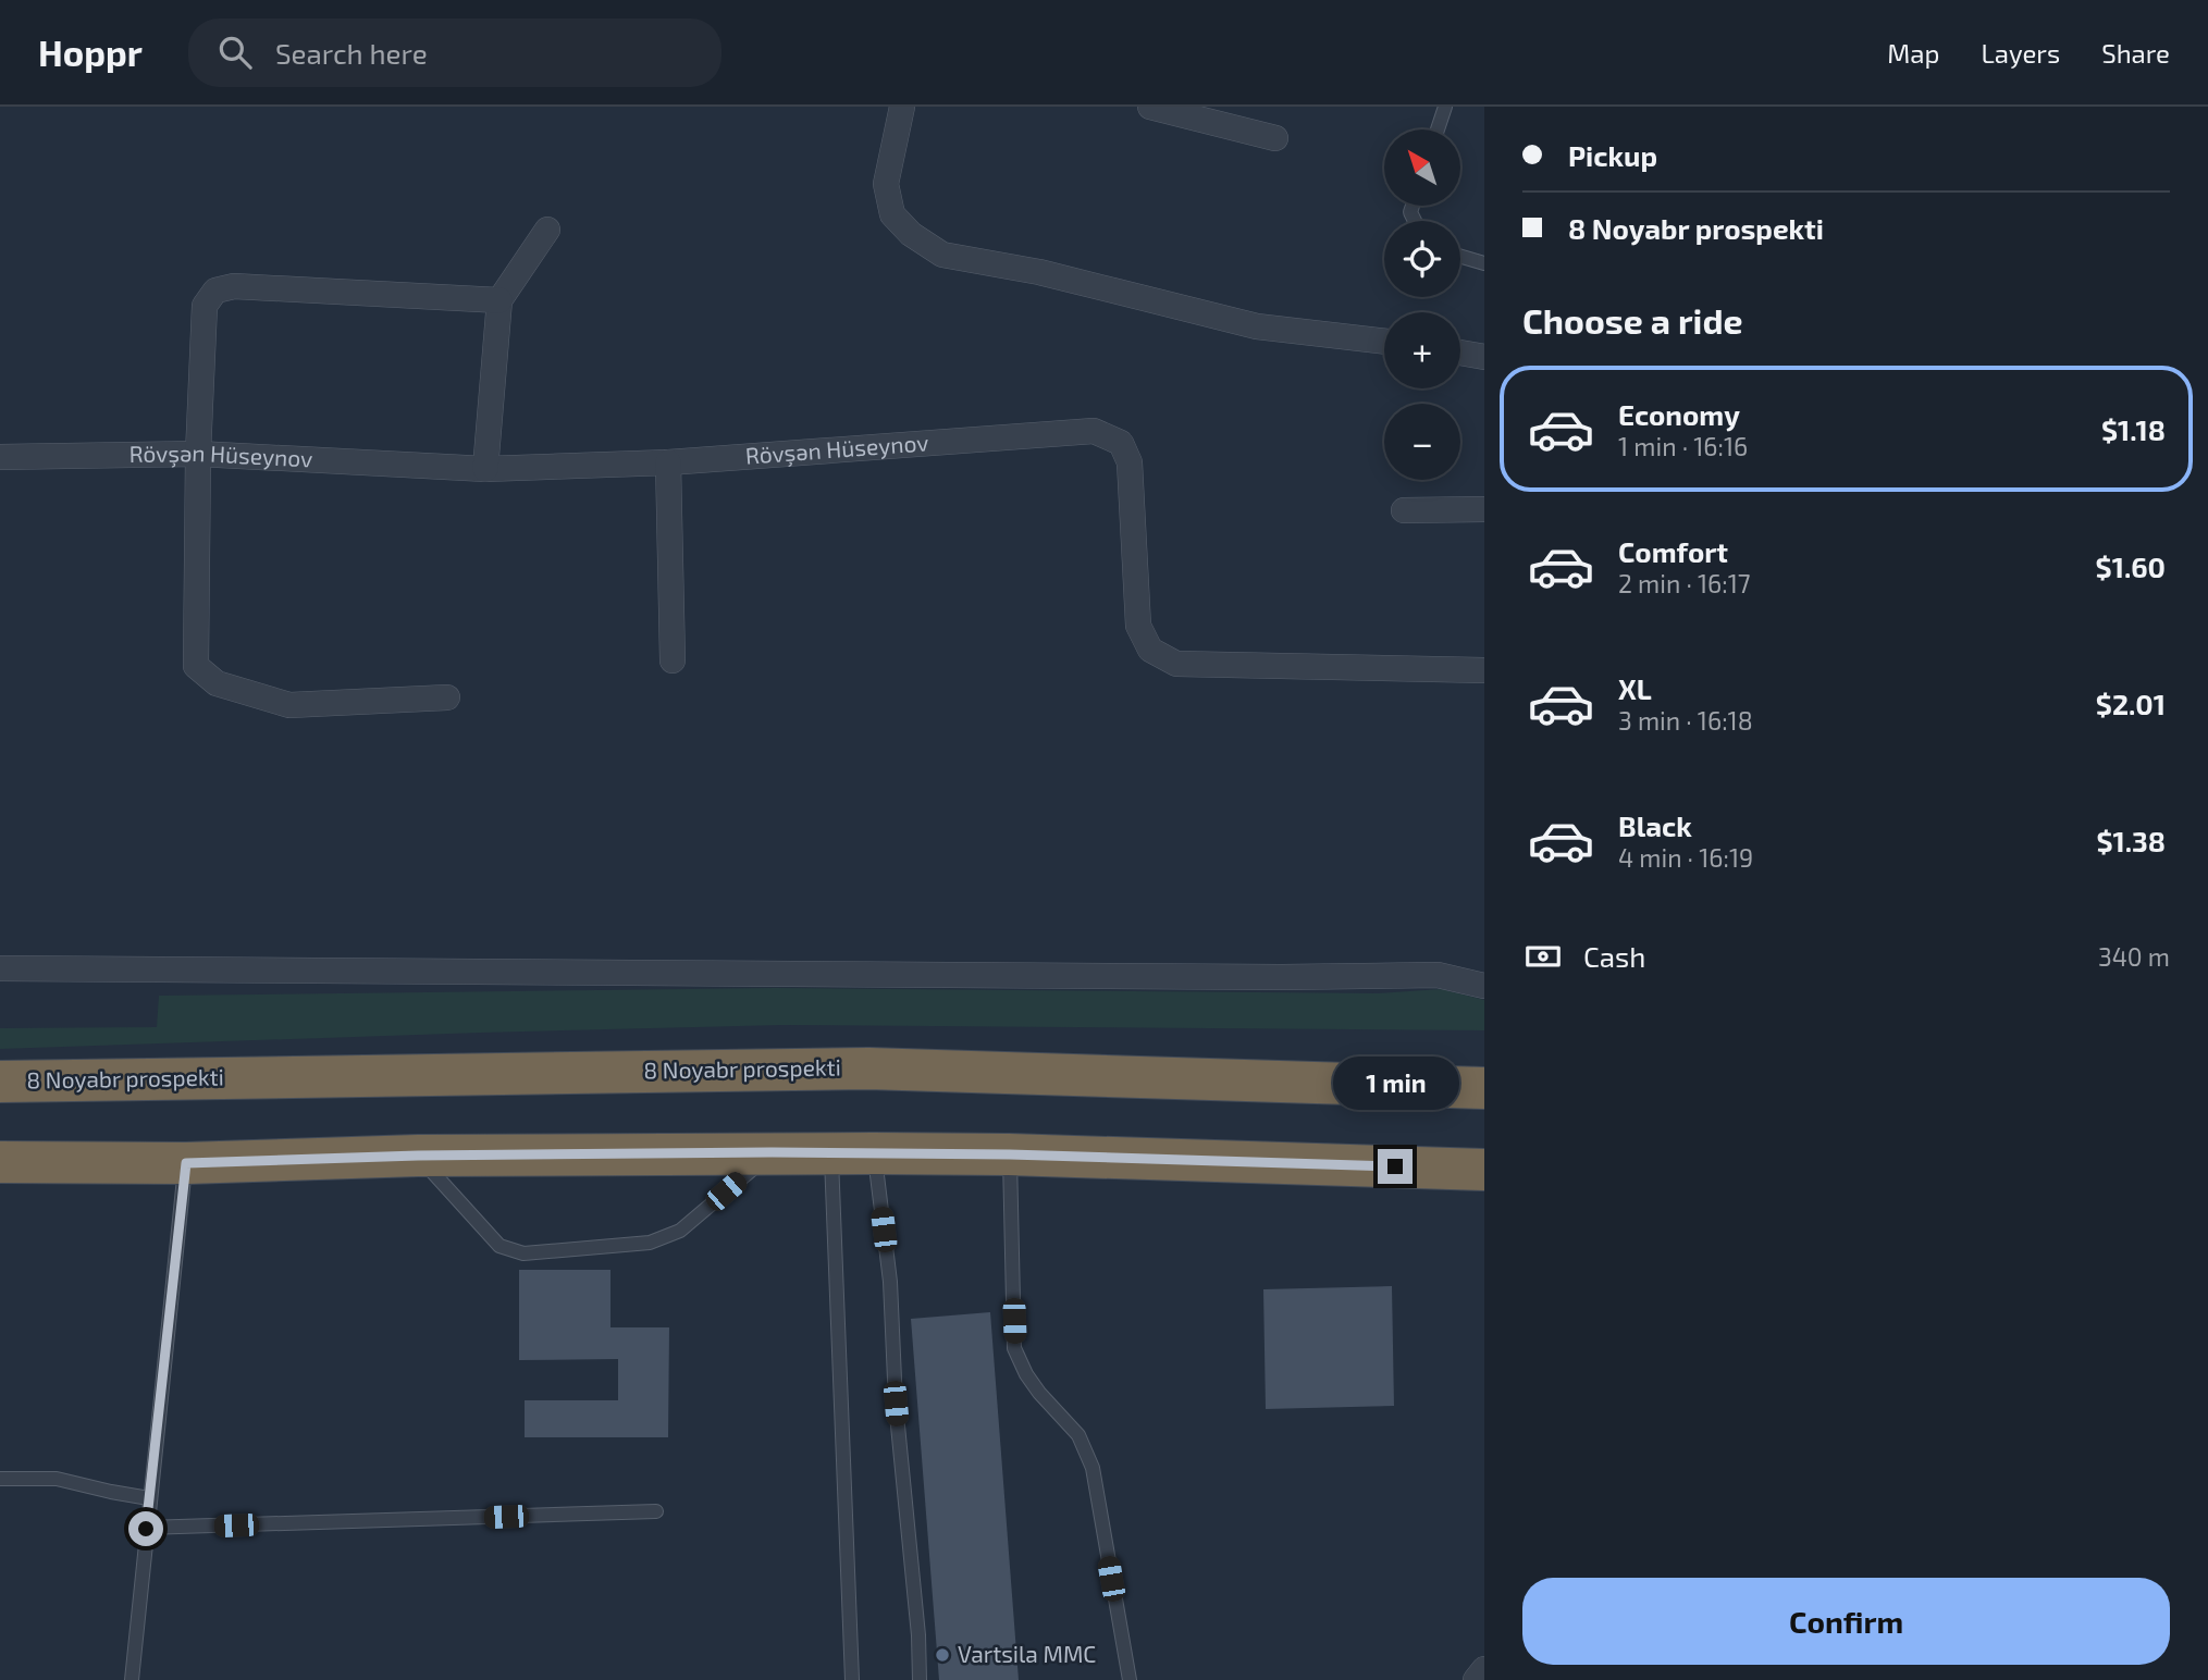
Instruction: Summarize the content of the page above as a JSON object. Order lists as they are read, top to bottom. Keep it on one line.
{"streets":{"highway":["8 Noyabr prospekti"],"street":["Rövşən Hüseynov"]},"places":["Vartsila MMC"],"north":"top left","page":{"header":"Hoppr","search":"Search here","nav":["Map","Layers","Share"],"banner":["Pickup","8 Noyabr prospekti"],"map_buttons":["+","−"],"heading":"Choose a ride","list":[{"name":"Economy","note":"1 min · 16:16","value":"$1.18"},{"name":"Comfort","note":"2 min · 16:17","value":"$1.60"},{"name":"XL","note":"3 min · 16:18","value":"$2.01"},{"name":"Black","note":"4 min · 16:19","value":"$1.38"}],"pay":["Cash","340 m"],"bubble":"1 min","buttons":"Confirm"}}
